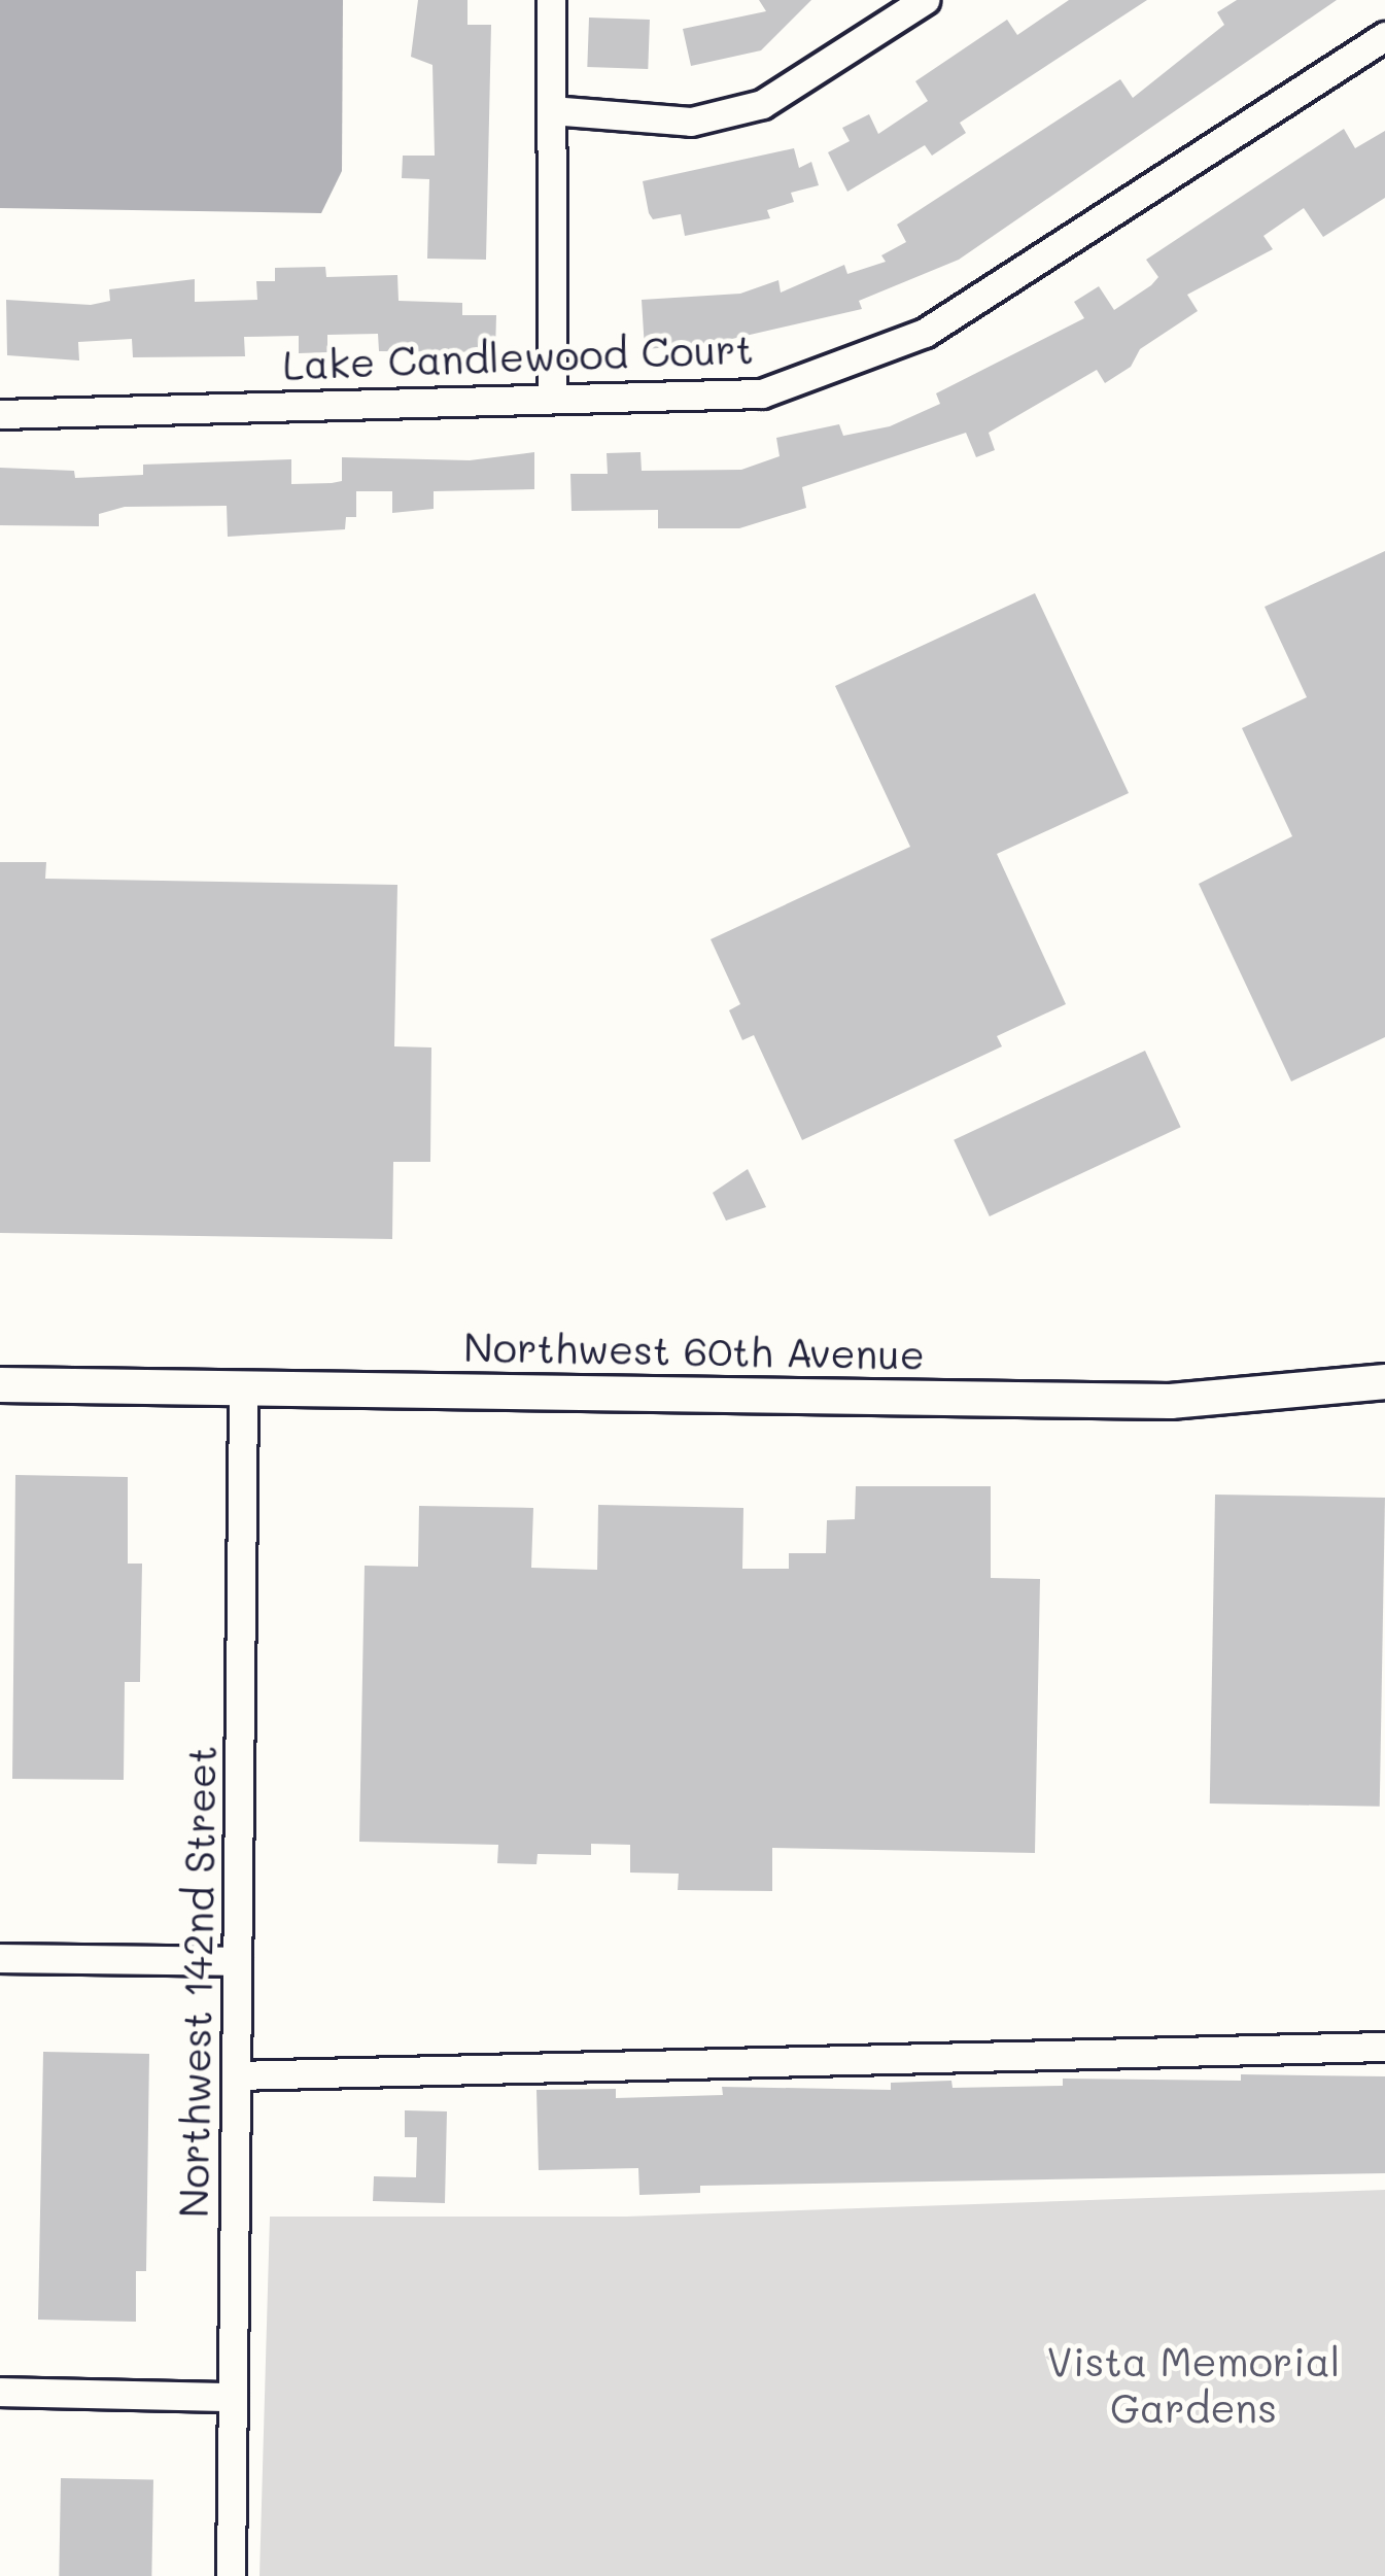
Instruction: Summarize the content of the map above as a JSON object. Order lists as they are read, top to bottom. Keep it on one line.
{"streets":{"street":["Lake Candlewood Court","Northwest 60th Avenue","Northwest 142nd Street"]},"crossings":[["Northwest 60th Avenue","Northwest 142nd Street"]],"parks":["Vista Memorial Gardens"]}
